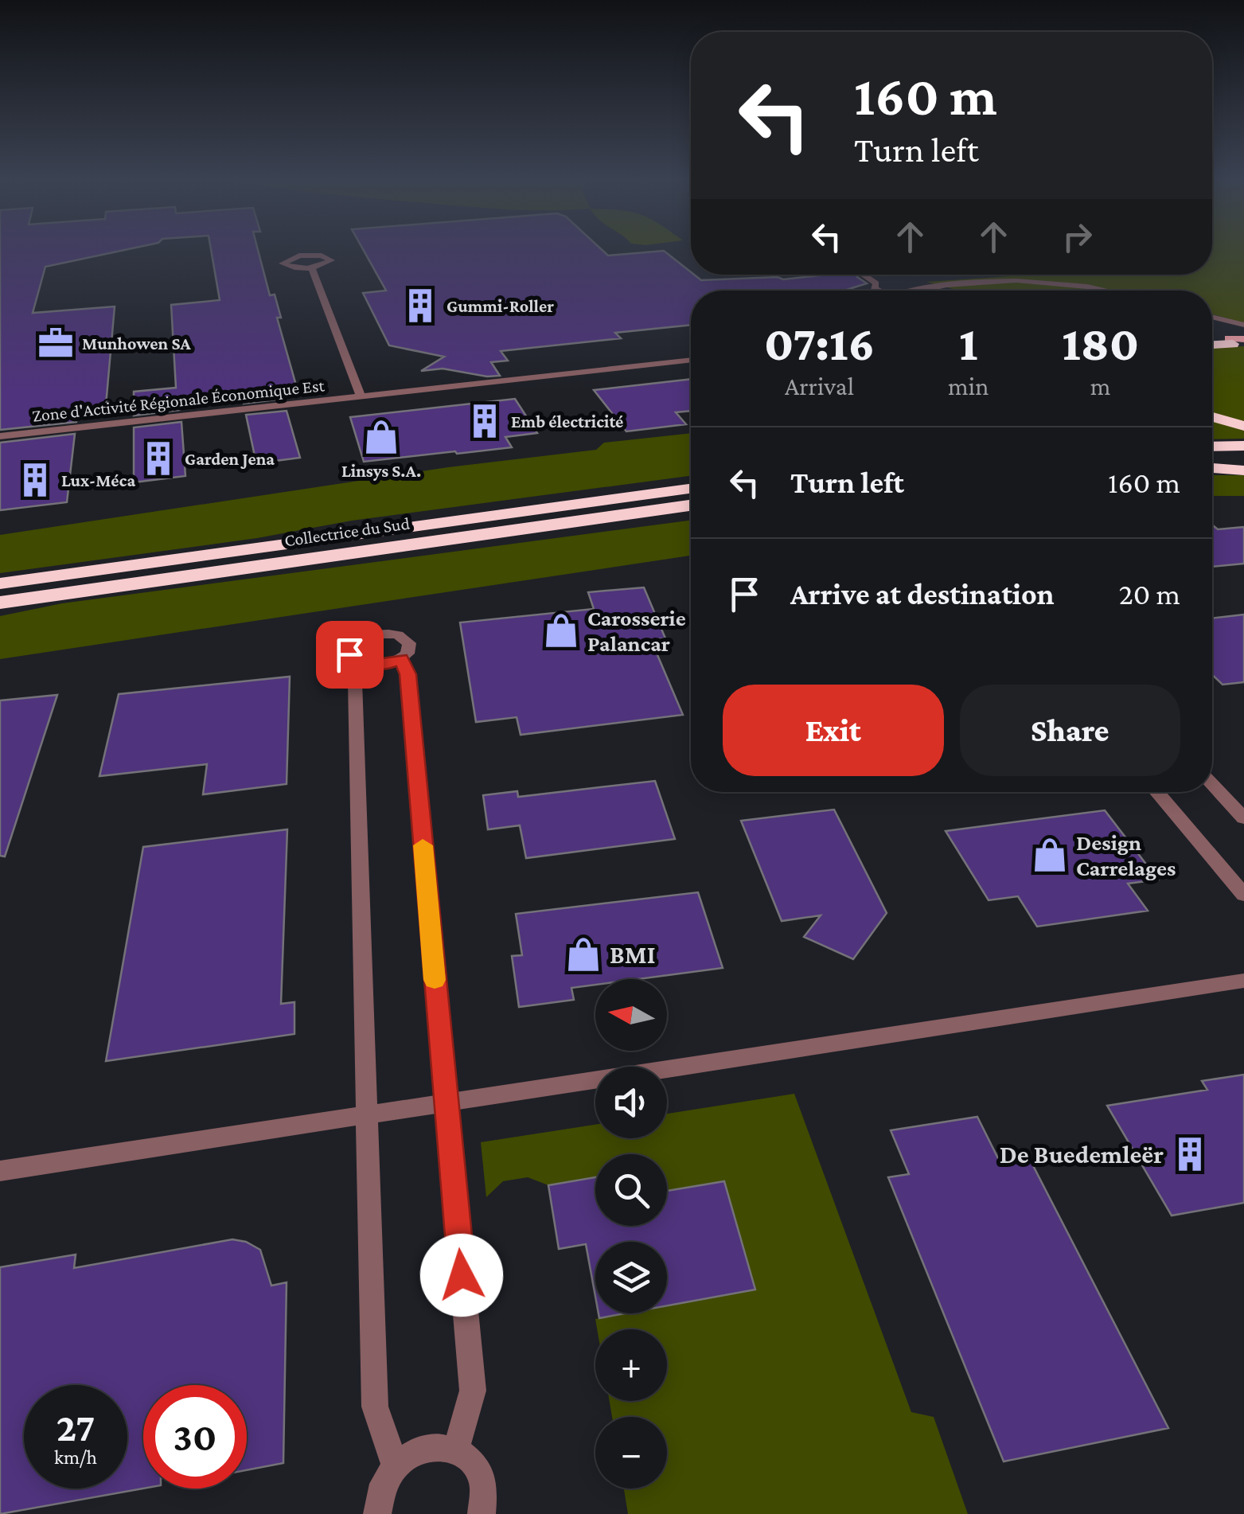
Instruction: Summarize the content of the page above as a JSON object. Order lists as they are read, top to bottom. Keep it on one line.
{"streets":{"highway":["Collectrice du Sud"],"street":["Zone d'Activité Régionale Économique Est"]},"places":{"building":["Gummi-Roller","Emb électricité","Garden Jena","Lux-Méca","De Buedemleër"],"office":["Munhowen SA"],"shop":["Linsys S.A.","Carosserie Palancar","Design Carrelages","BMI"]},"north":"left","page":{"turn":["160 m","Turn left"],"eta":["07:16","Arrival","1","min","180","m"],"list":[{"name":"Turn left","value":"160 m"},{"name":"Arrive at destination","value":"20 m"}],"buttons":["Exit","Share"],"map_buttons":["+","−"],"speed":"27 km/h","limit":"30"}}
